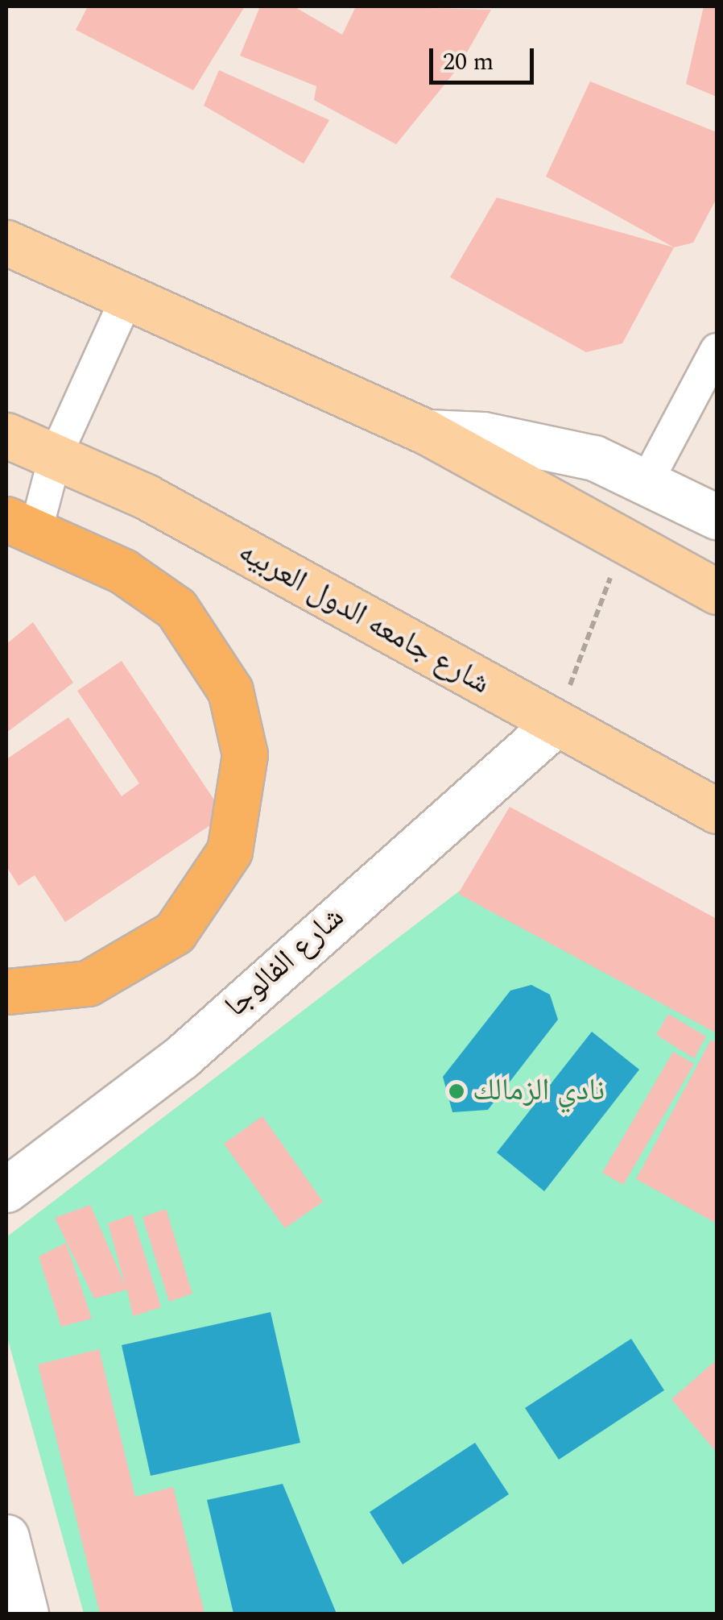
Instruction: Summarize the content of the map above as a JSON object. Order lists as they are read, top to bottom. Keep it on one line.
{"streets":{"main road":["شارع جامعه الدول العربيه"],"street":["شارع الفالوجا"]},"crossings":[["شارع جامعه الدول العربيه","شارع الفالوجا"]],"places":["نادي الزمالك"],"scale_bar":"20 m"}
